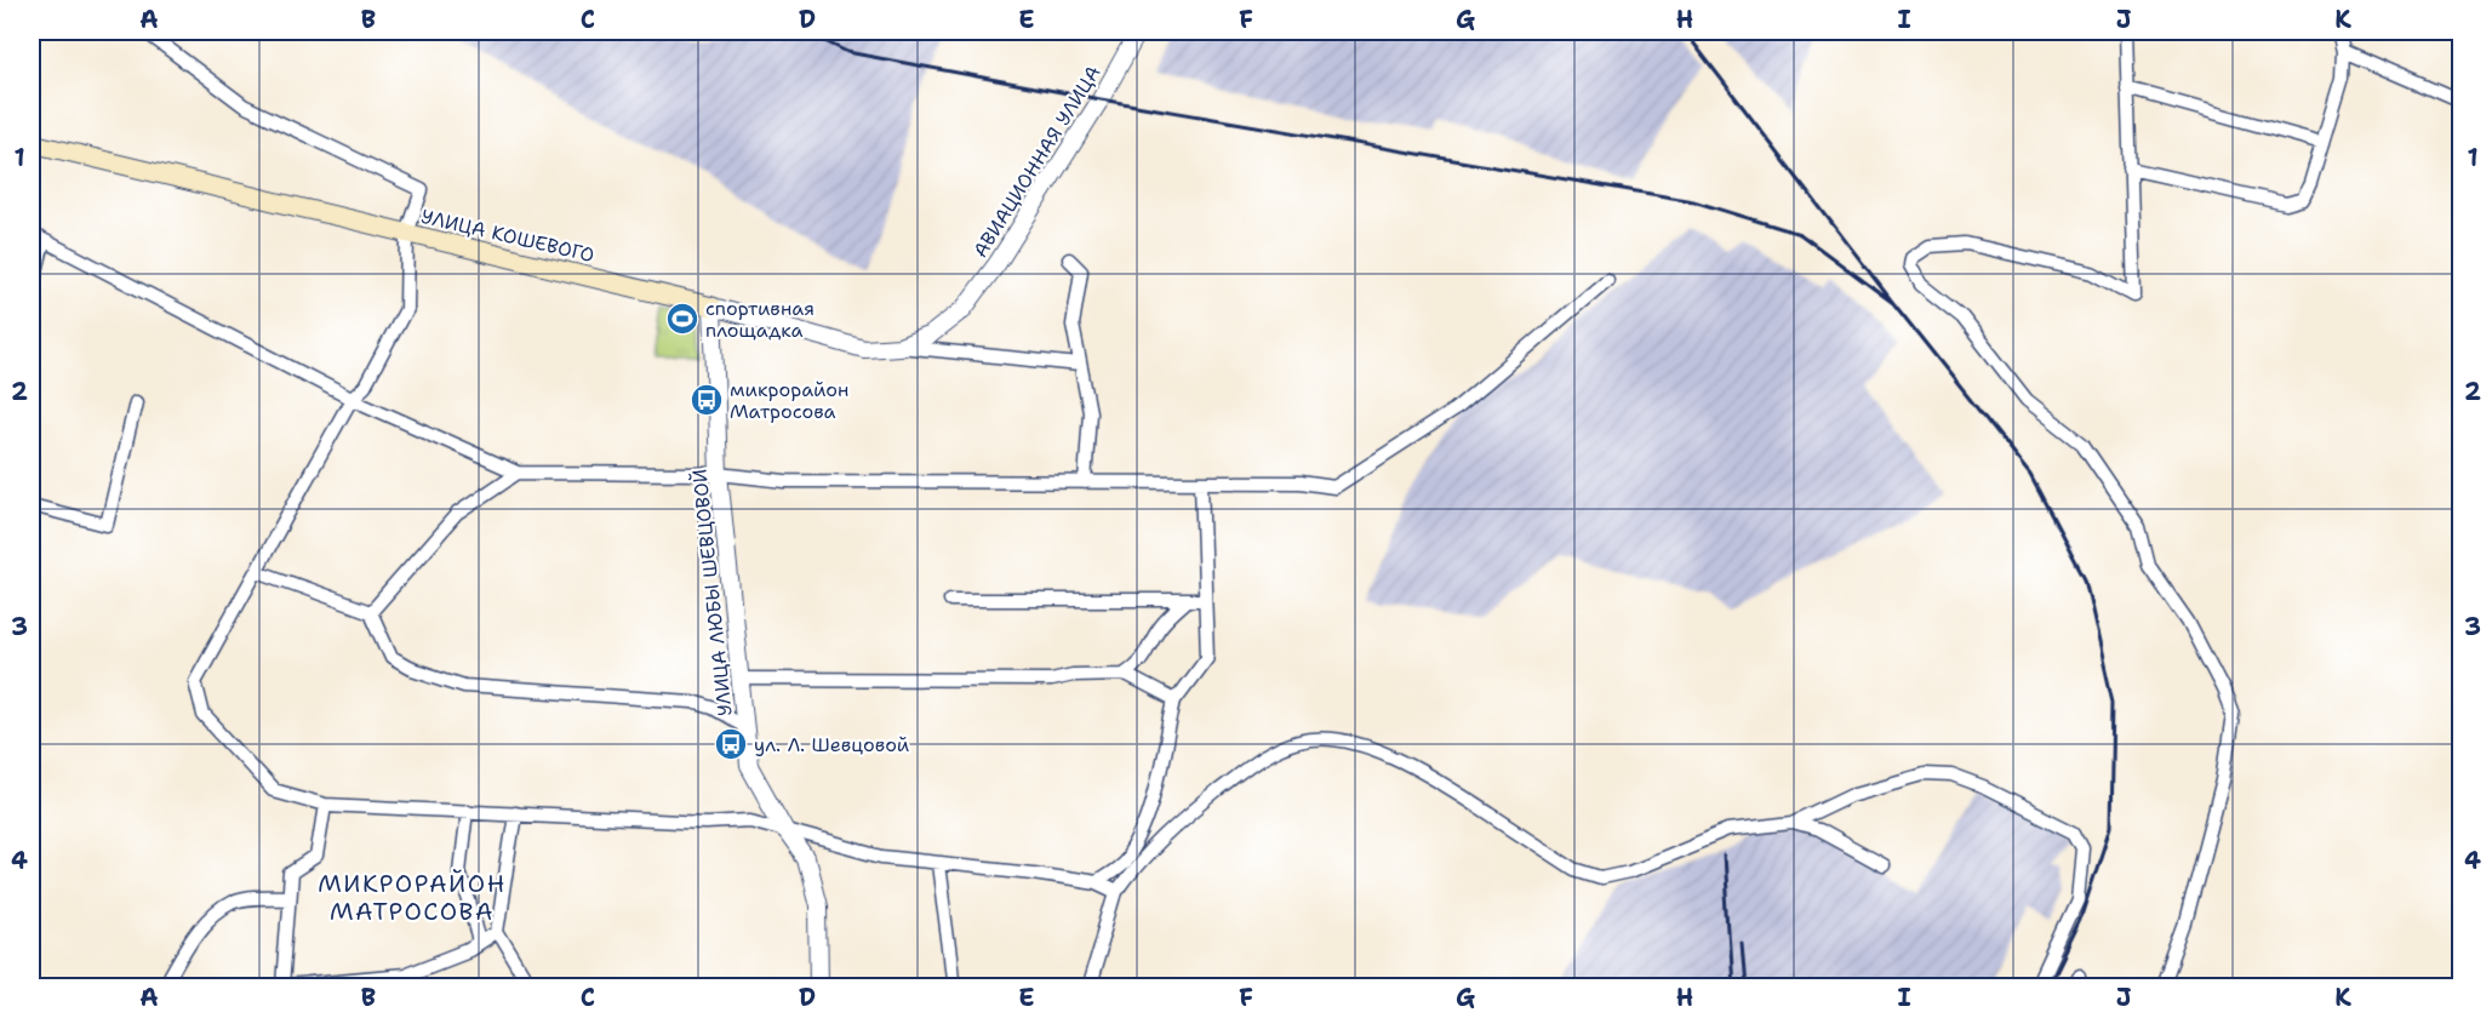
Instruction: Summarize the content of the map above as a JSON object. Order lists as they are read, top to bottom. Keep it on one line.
{"streets":{"main road":["УЛИЦА КОШЕВОГО"],"street":["АВИАЦИОННАЯ УЛИЦА","УЛИЦА ЛЮБЫ ШЕВЦОВОЙ"]},"crossings":[["АВИАЦИОННАЯ УЛИЦА","УЛИЦА КОШЕВОГО"],["УЛИЦА КОШЕВОГО","УЛИЦА ЛЮБЫ ШЕВЦОВОЙ"]],"districts":["МИКРОРАЙОН МАТРОСОВА"],"places":{"sports":["спортивная площадка"],"bus stop":["микрорайон Матросова","ул. Л. Шевцовой"]},"grid":{"columns":["A","B","C","D","E","F","G","H","I","J","K"],"rows":["1","2","3","4"]}}
